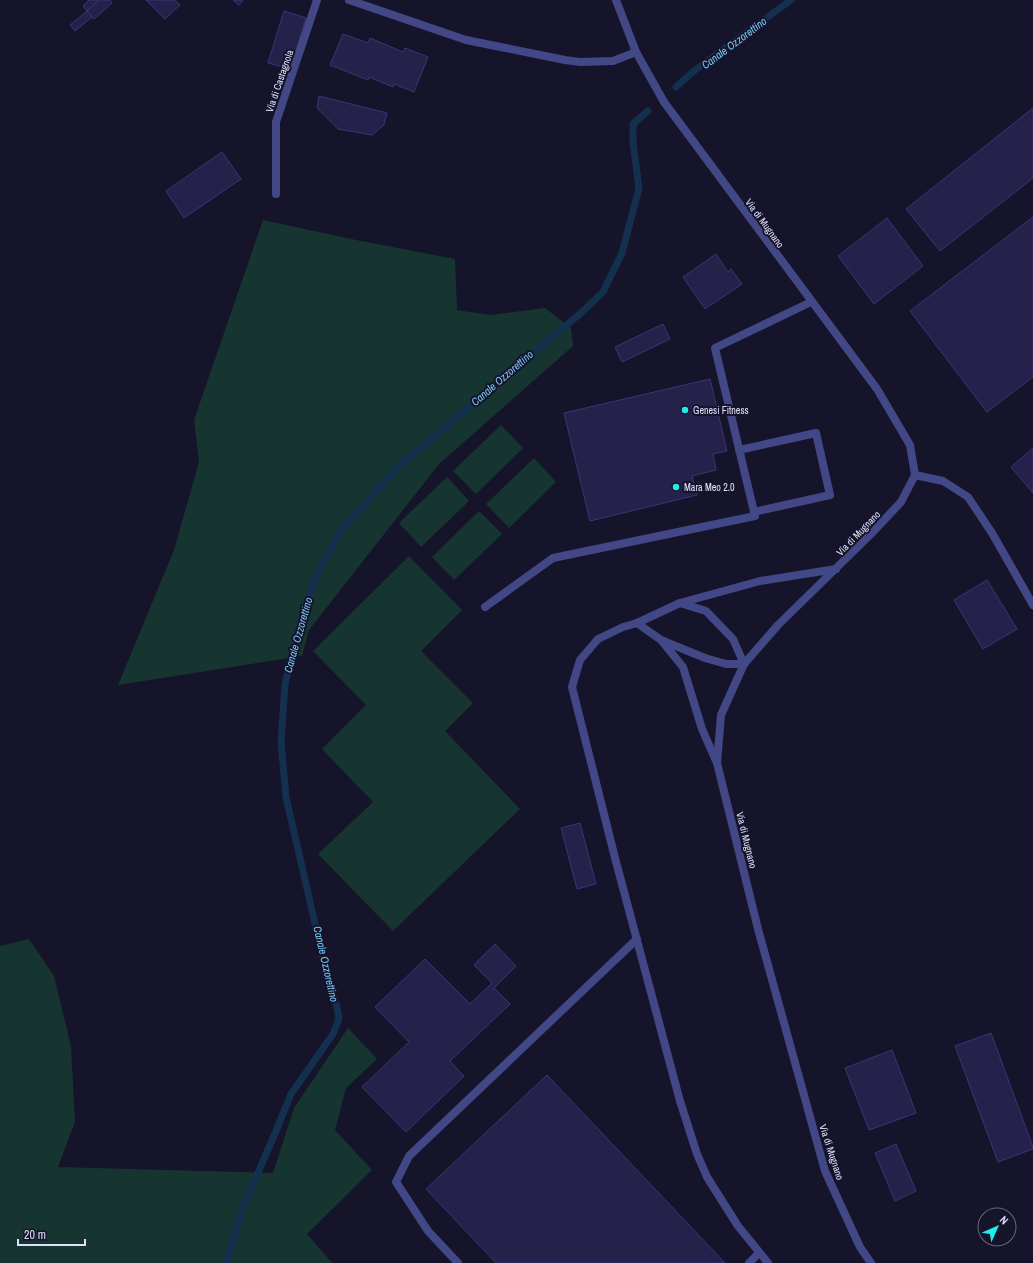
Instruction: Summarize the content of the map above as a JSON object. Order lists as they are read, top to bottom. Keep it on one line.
{"streets":{"street":["Via di Castagnola","Via di Mugnano"]},"water":["Canale Ozzorettino"],"places":["Genesi Fitness","Mara Meo 2.0"],"scale_bar":"20 m","north":"top right"}
